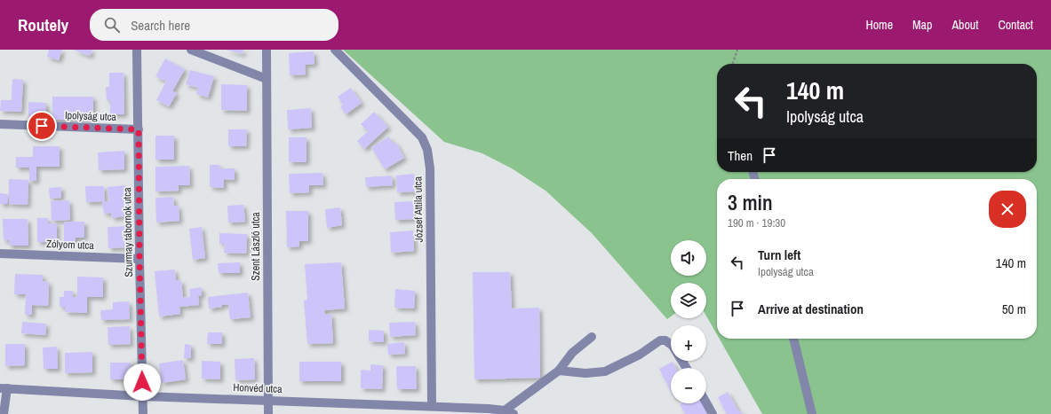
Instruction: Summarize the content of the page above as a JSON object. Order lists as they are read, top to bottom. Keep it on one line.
{"streets":{"street":["Ipolyság utca","József Attila utca","Szurmay tábornok utca","Zólyom utca","Szent László utca","Honvéd utca"]},"crossings":[["Ipolyság utca","Szurmay tábornok utca"],["József Attila utca","Honvéd utca"],["Szurmay tábornok utca","Zólyom utca"],["Szurmay tábornok utca","Honvéd utca"],["Szent László utca","Honvéd utca"]],"page":{"header":"Routely","search":"Search here","nav":["Home","Map","About","Contact"],"turn":["140 m","Ipolyság utca"],"then":"Then","heading":["3 min","190 m · 19:30"],"list":[{"name":"Turn left","note":"Ipolyság utca","value":"140 m"},{"name":"Arrive at destination","value":"50 m"}],"map_buttons":["+","−"]}}
